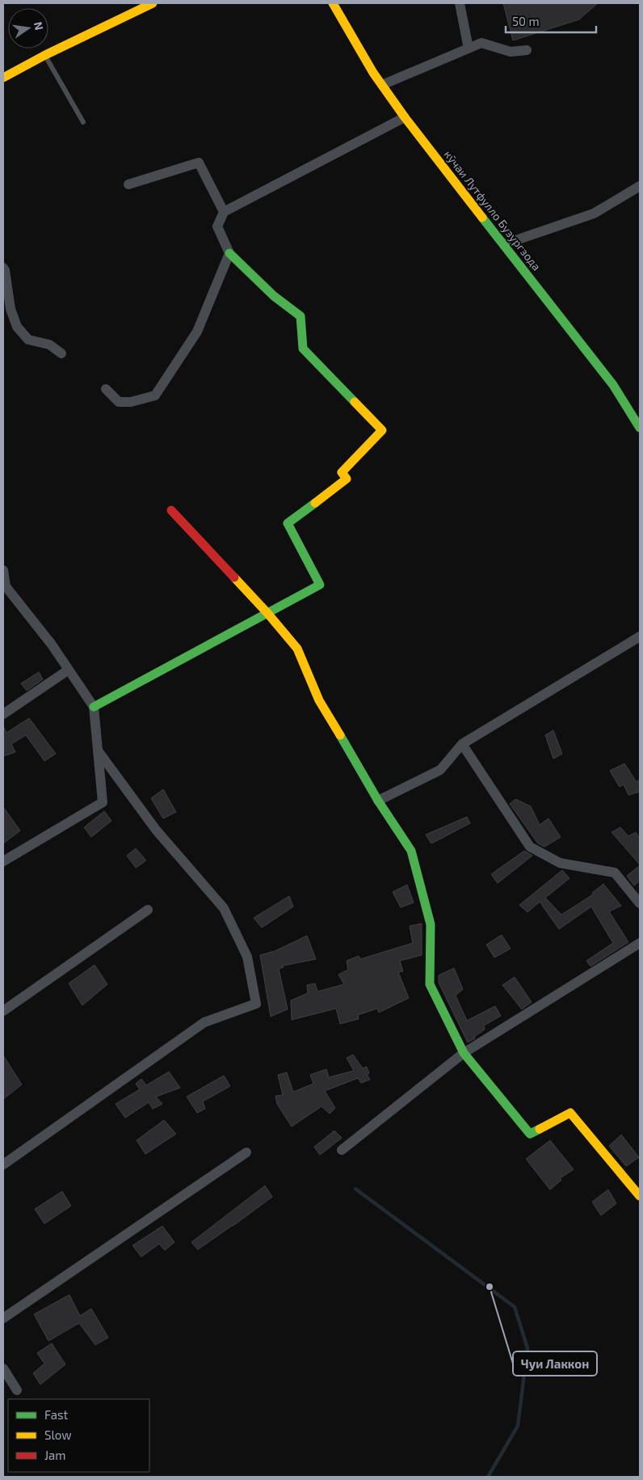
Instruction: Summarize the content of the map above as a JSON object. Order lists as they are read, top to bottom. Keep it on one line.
{"streets":{"street":["кӯчаи Лутфулло Бузургзода"]},"places":["Чуи Лаккон"],"legend":["Fast","Slow","Jam"],"scale_bar":"50 m","north":"right"}
